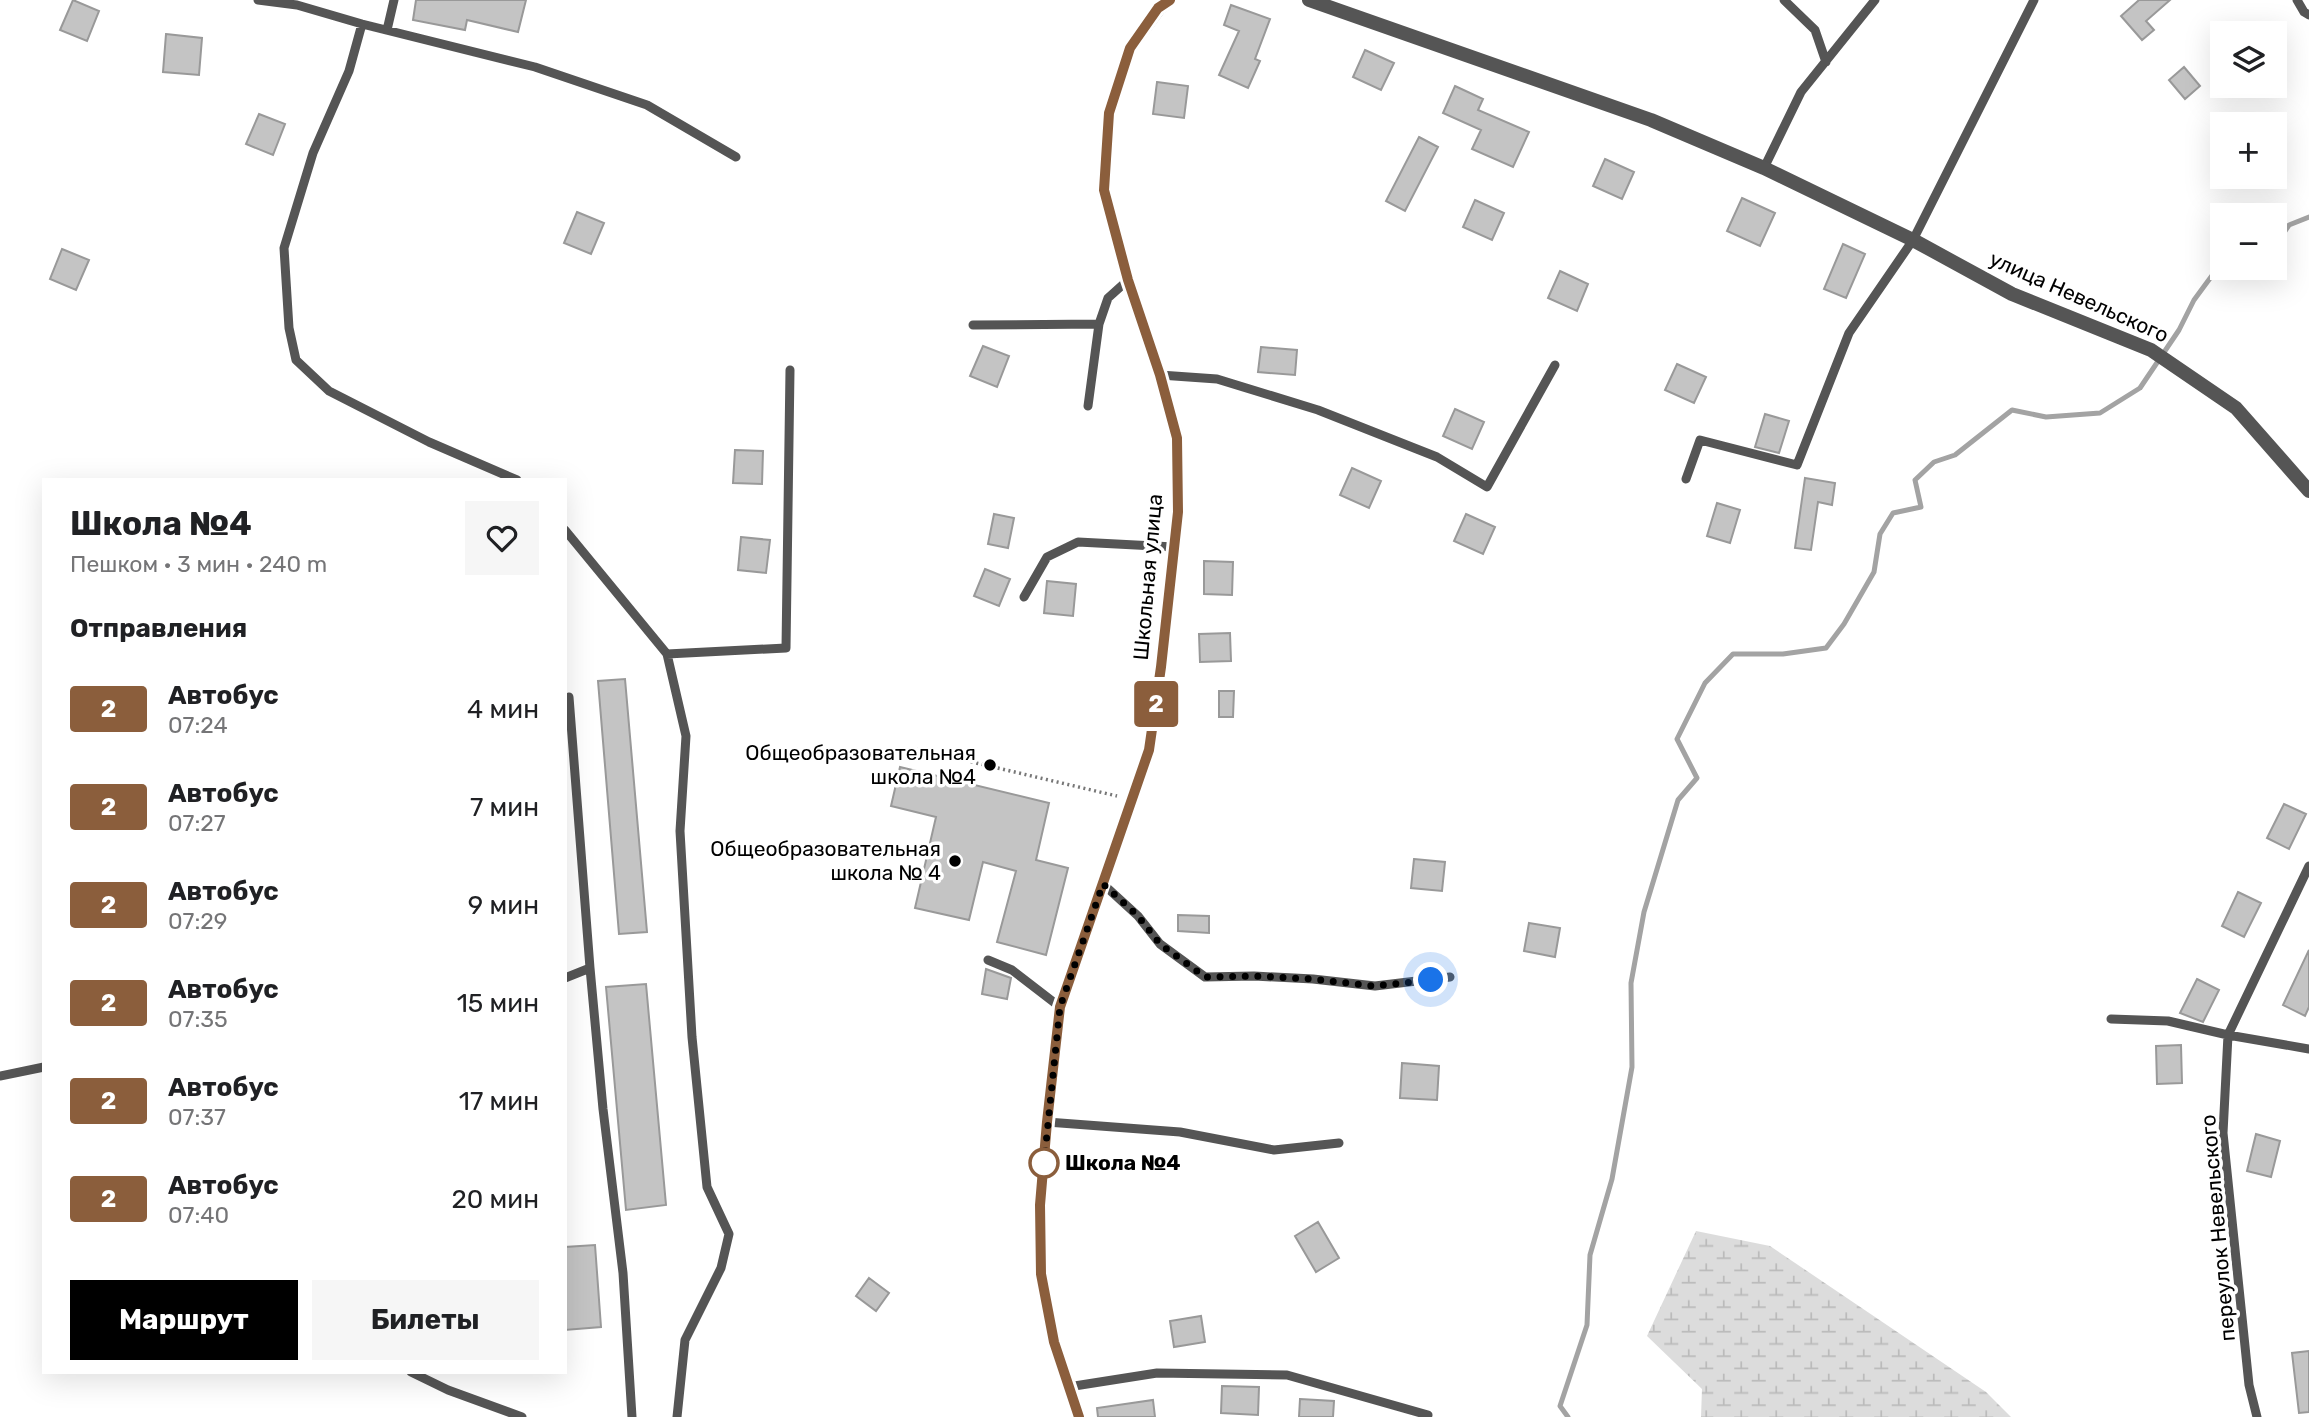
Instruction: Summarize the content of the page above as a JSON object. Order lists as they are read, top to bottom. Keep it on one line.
{"streets":{"street":["улица Невельского","Школьная улица"],"lane":["переулок Невельского"]},"places":["Общеобразовательная школа №4","Общеобразовательная школа № 4","Школа №4"],"lines":["bus line 2"],"page":{"on_map":"2","map_buttons":["+","−"],"heading":[["Школа №4","Пешком · 3 мин · 240 m"],"Отправления"],"list":[{"mark":"2","name":"Автобус","note":"07:24","value":"4 мин"},{"mark":"2","name":"Автобус","note":"07:27","value":"7 мин"},{"mark":"2","name":"Автобус","note":"07:29","value":"9 мин"},{"mark":"2","name":"Автобус","note":"07:35","value":"15 мин"},{"mark":"2","name":"Автобус","note":"07:37","value":"17 мин"},{"mark":"2","name":"Автобус","note":"07:40","value":"20 мин"}],"buttons":["Маршрут","Билеты"]}}
